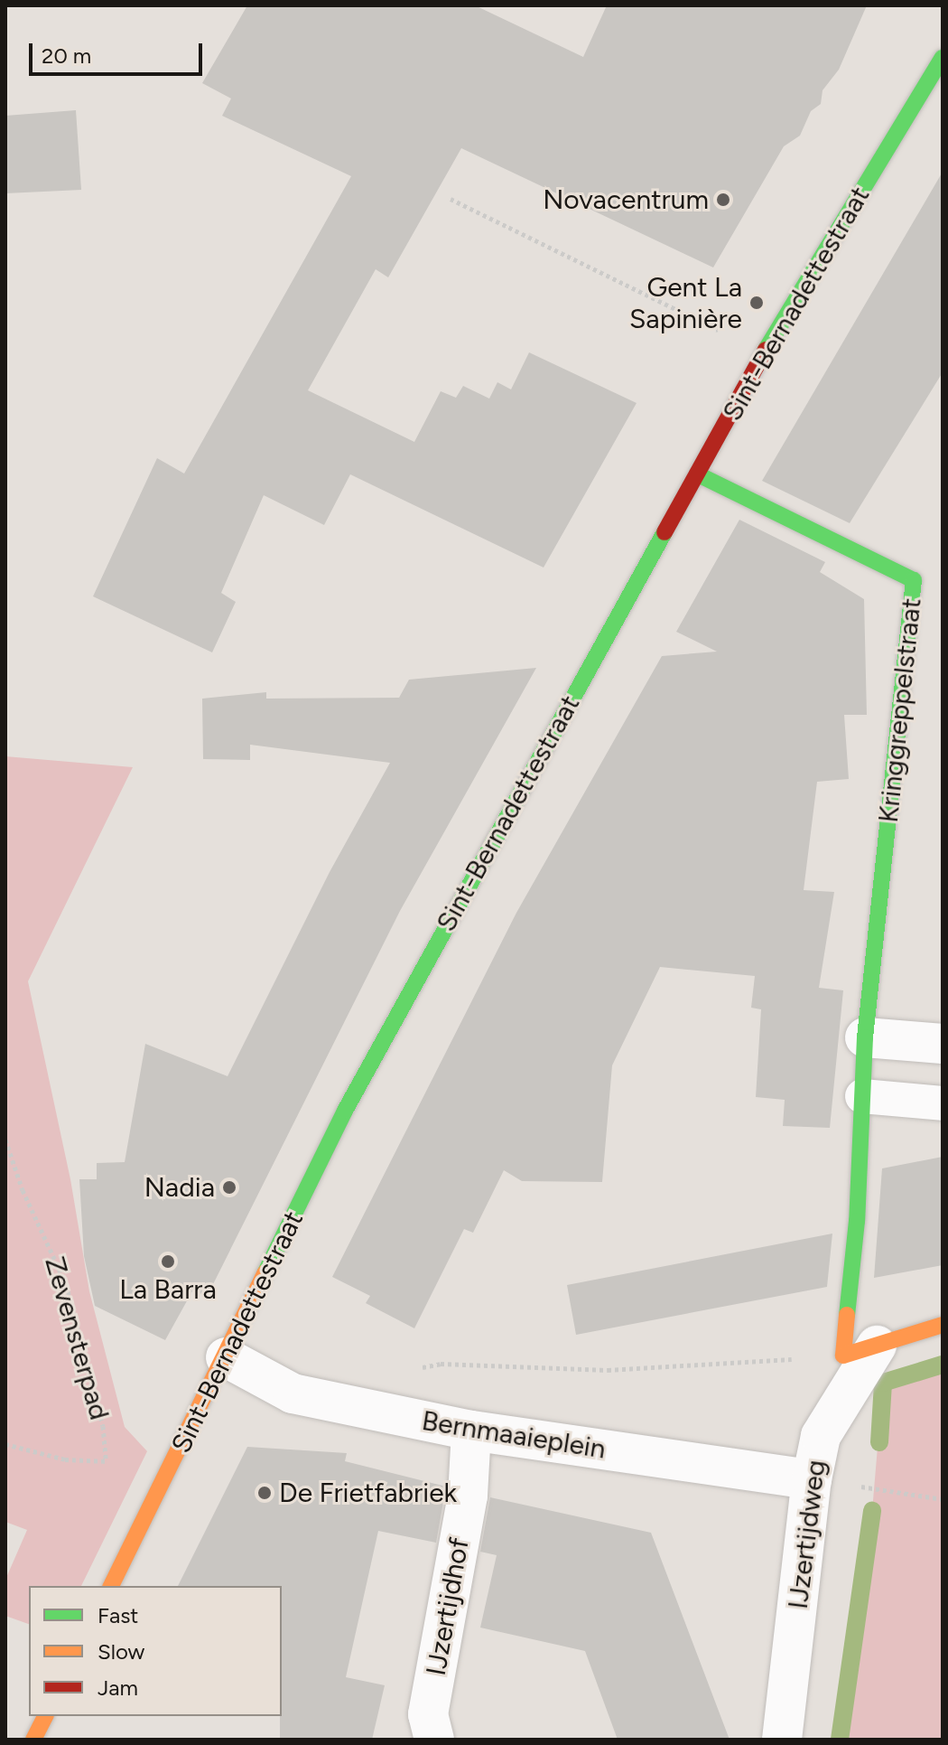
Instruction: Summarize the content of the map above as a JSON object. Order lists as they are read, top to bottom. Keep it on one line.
{"streets":{"street":["Sint-Bernadettestraat","Kringgreppelstraat","Bernmaaieplein","IJzertijdweg","IJzertijdhof"],"path":["Zevensterpad"]},"crossings":[["Sint-Bernadettestraat","Kringgreppelstraat"],["Sint-Bernadettestraat","Bernmaaieplein"],["Kringgreppelstraat","IJzertijdweg"],["Bernmaaieplein","IJzertijdweg"],["Bernmaaieplein","IJzertijdhof"]],"places":["Novacentrum","Gent La Sapinière","Nadia","La Barra","De Frietfabriek"],"legend":["Fast","Slow","Jam"],"scale_bar":"20 m"}
